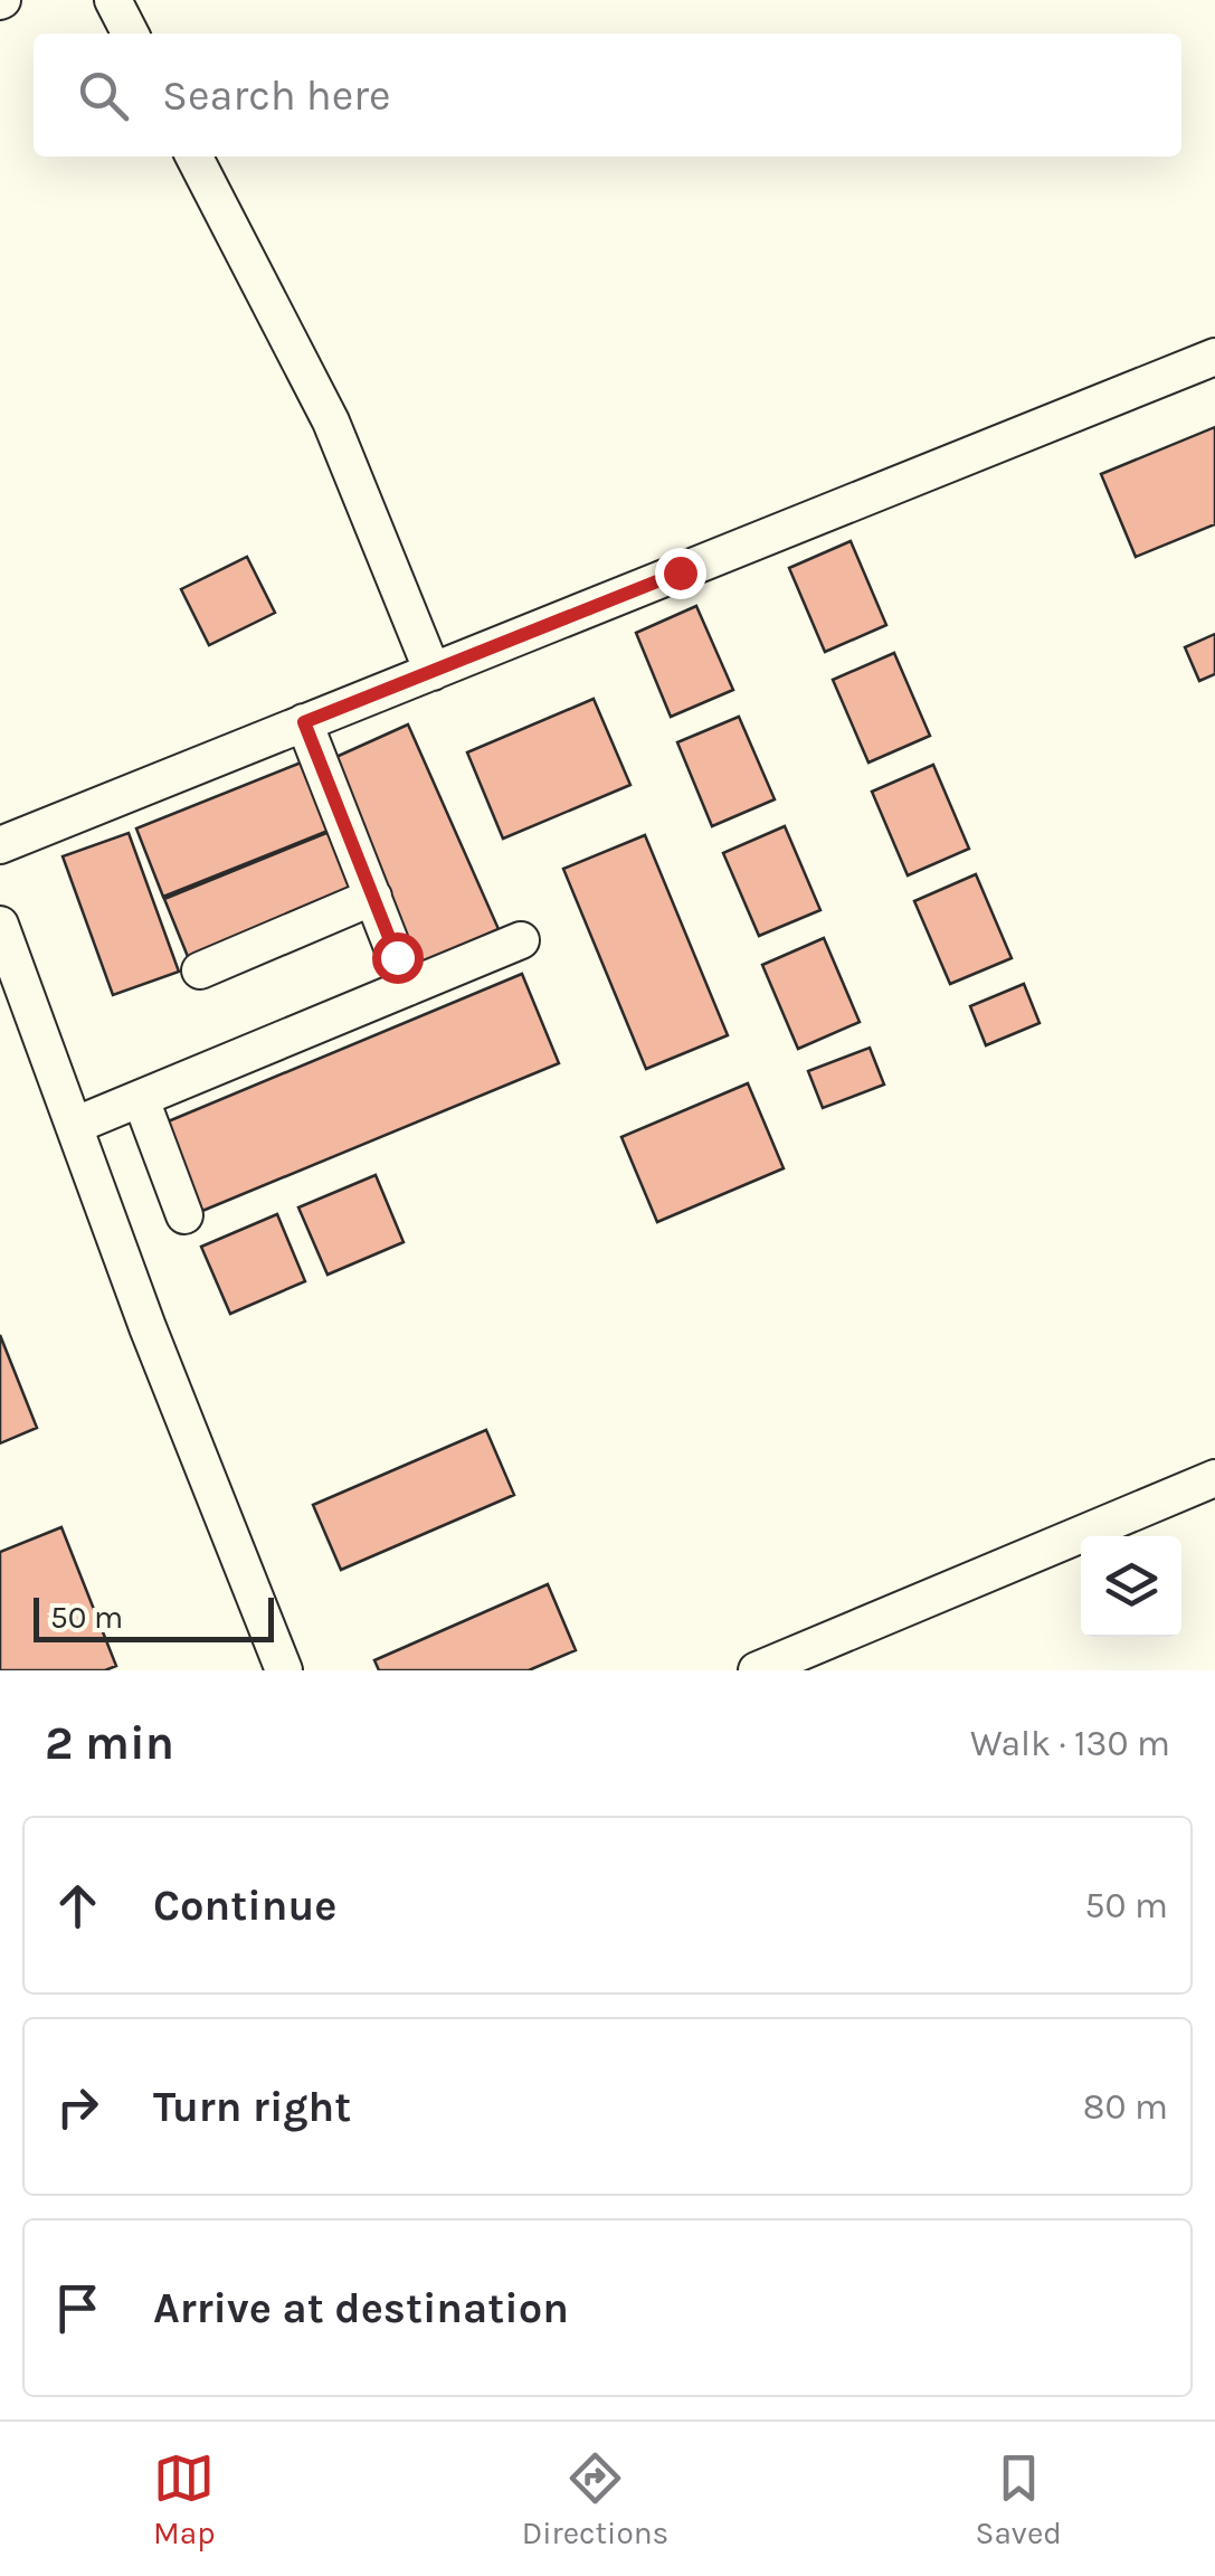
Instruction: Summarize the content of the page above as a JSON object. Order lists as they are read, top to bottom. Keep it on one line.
{"scale_bar":"50 m","page":{"search":"Search here","scale":"50 m","heading":["2 min","Walk · 130 m"],"list":[["Continue","50 m"],["Turn right","80 m"],"Arrive at destination"],"nav":["Map","Directions","Saved"]}}
